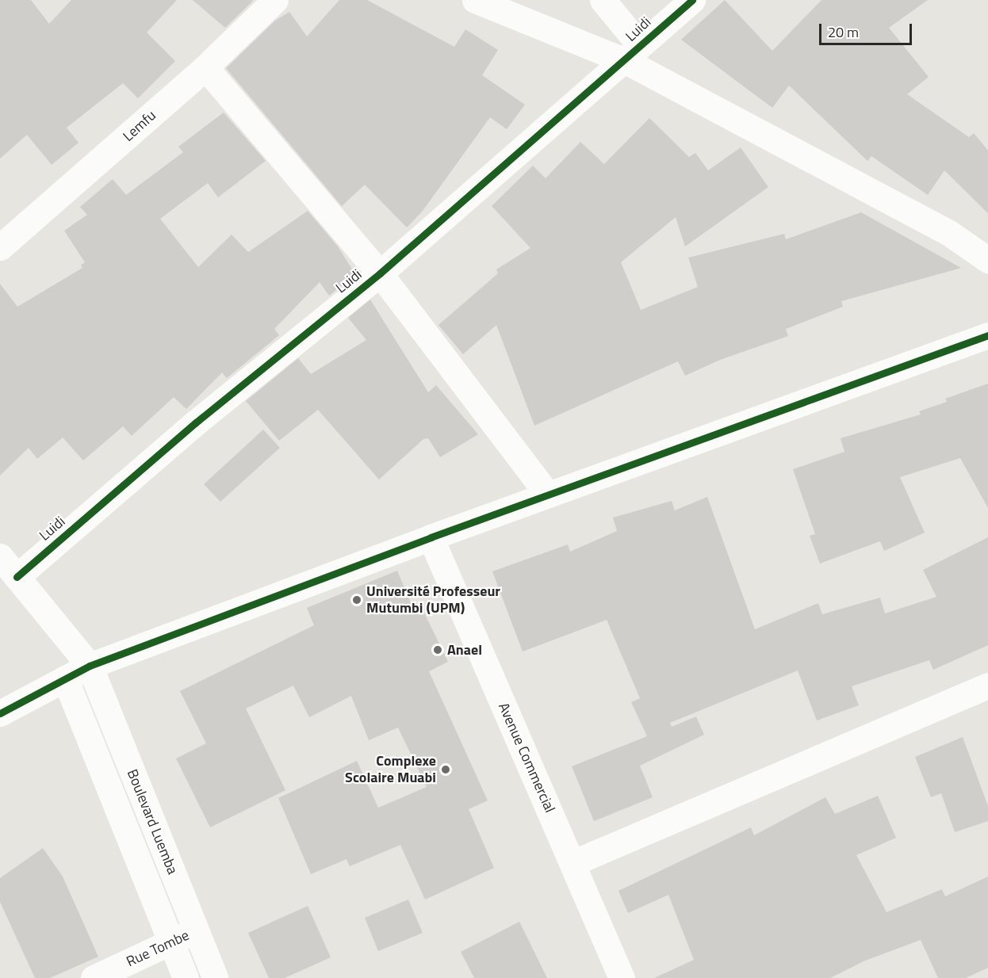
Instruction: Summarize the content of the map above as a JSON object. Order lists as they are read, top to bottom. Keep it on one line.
{"streets":{"street":["Luidi","Lemfu","Avenue Commercial","Boulevard Luemba","Rue Tombe"]},"crossings":[["Luidi","Boulevard Luemba"],["Boulevard Luemba","Rue Tombe"]],"places":["Université Professeur Mutumbi (UPM)","Anael","Complexe Scolaire Muabi"],"scale_bar":"20 m"}
